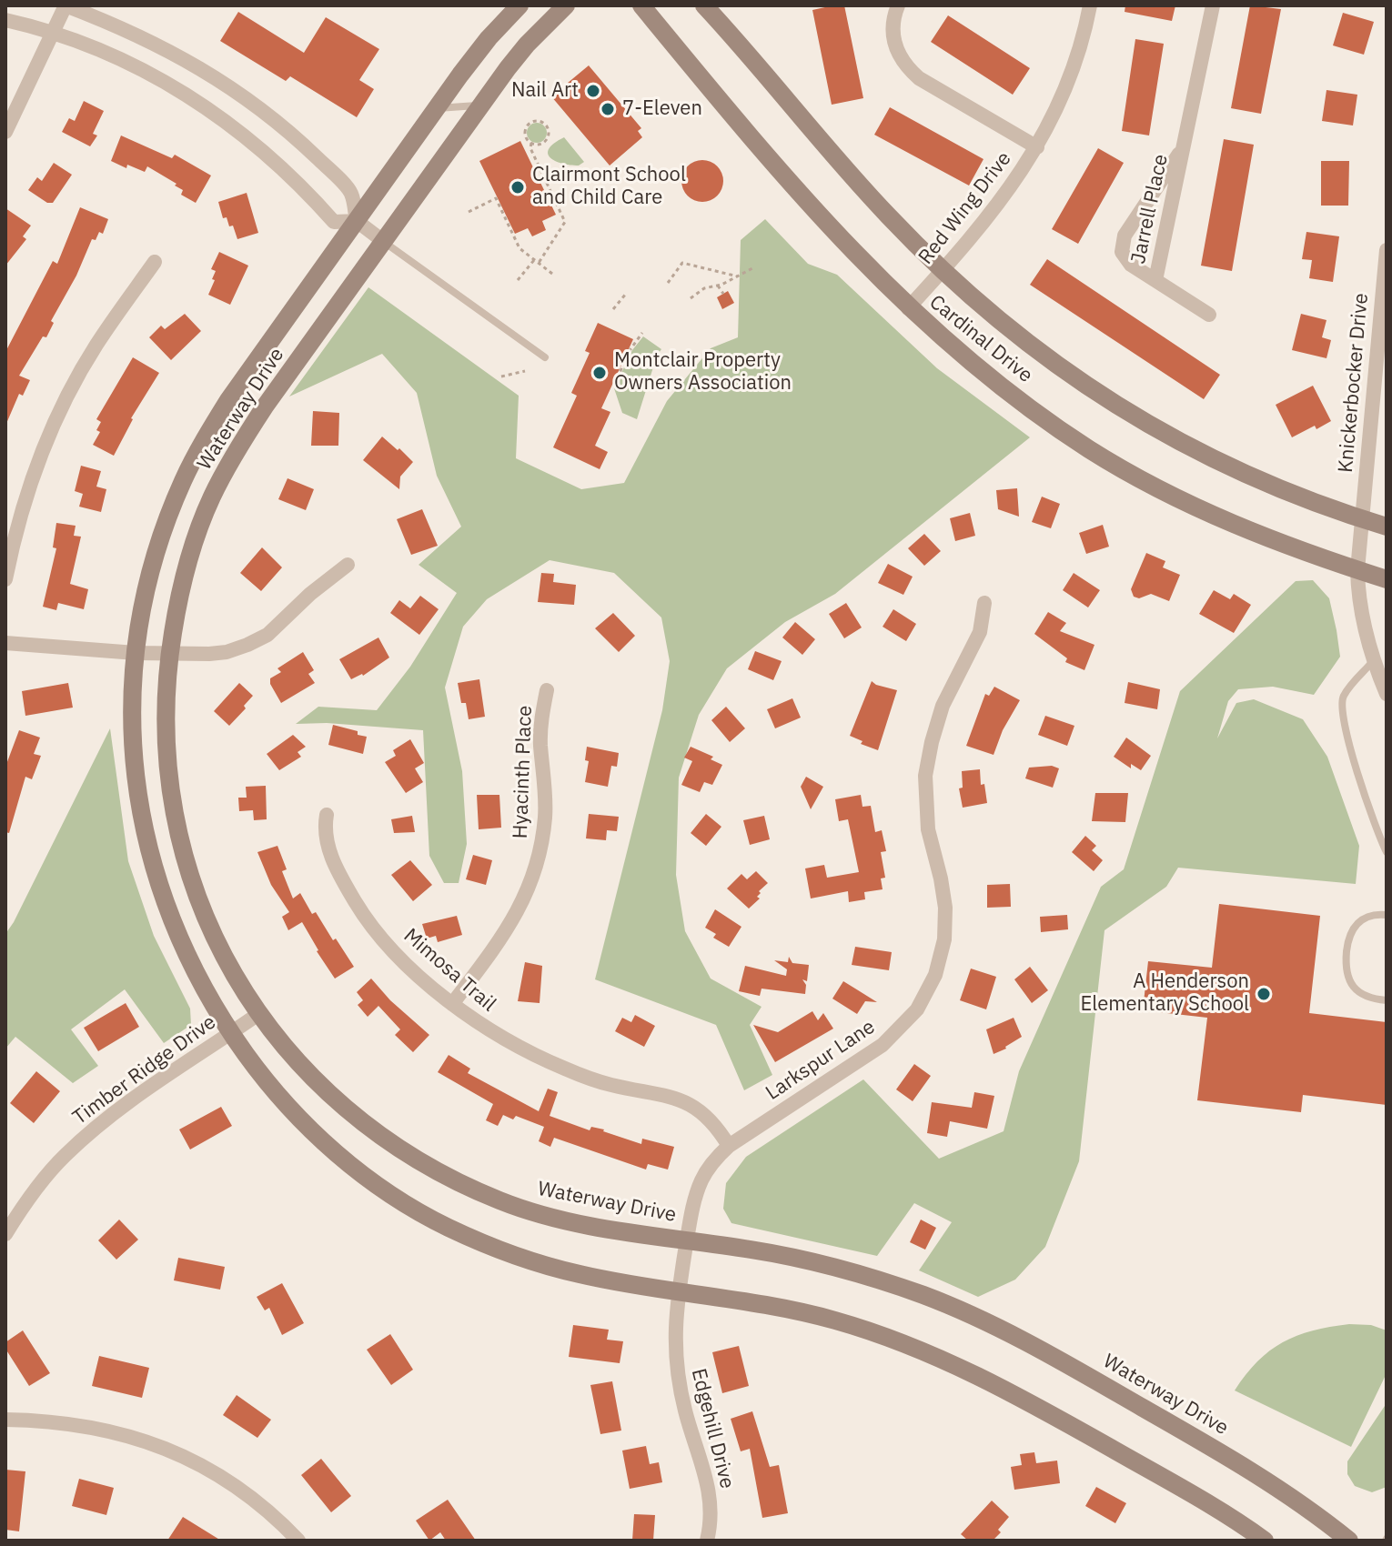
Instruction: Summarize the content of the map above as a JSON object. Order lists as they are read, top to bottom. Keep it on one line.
{"streets":{"main road":["Cardinal Drive","Waterway Drive"],"street":["Red Wing Drive","Jarrell Place","Knickerbocker Drive","Hyacinth Place","Mimosa Trail","Larkspur Lane","Timber Ridge Drive","Edgehill Drive"]},"crossings":[["Red Wing Drive","Cardinal Drive"],["Cardinal Drive","Knickerbocker Drive"],["Waterway Drive","Larkspur Lane"],["Waterway Drive","Timber Ridge Drive"],["Waterway Drive","Edgehill Drive"],["Hyacinth Place","Mimosa Trail"],["Mimosa Trail","Larkspur Lane"],["Larkspur Lane","Edgehill Drive"]],"places":["Nail Art","7-Eleven","Clairmont School and Child Care","Montclair Property Owners Association","A Henderson Elementary School"]}
